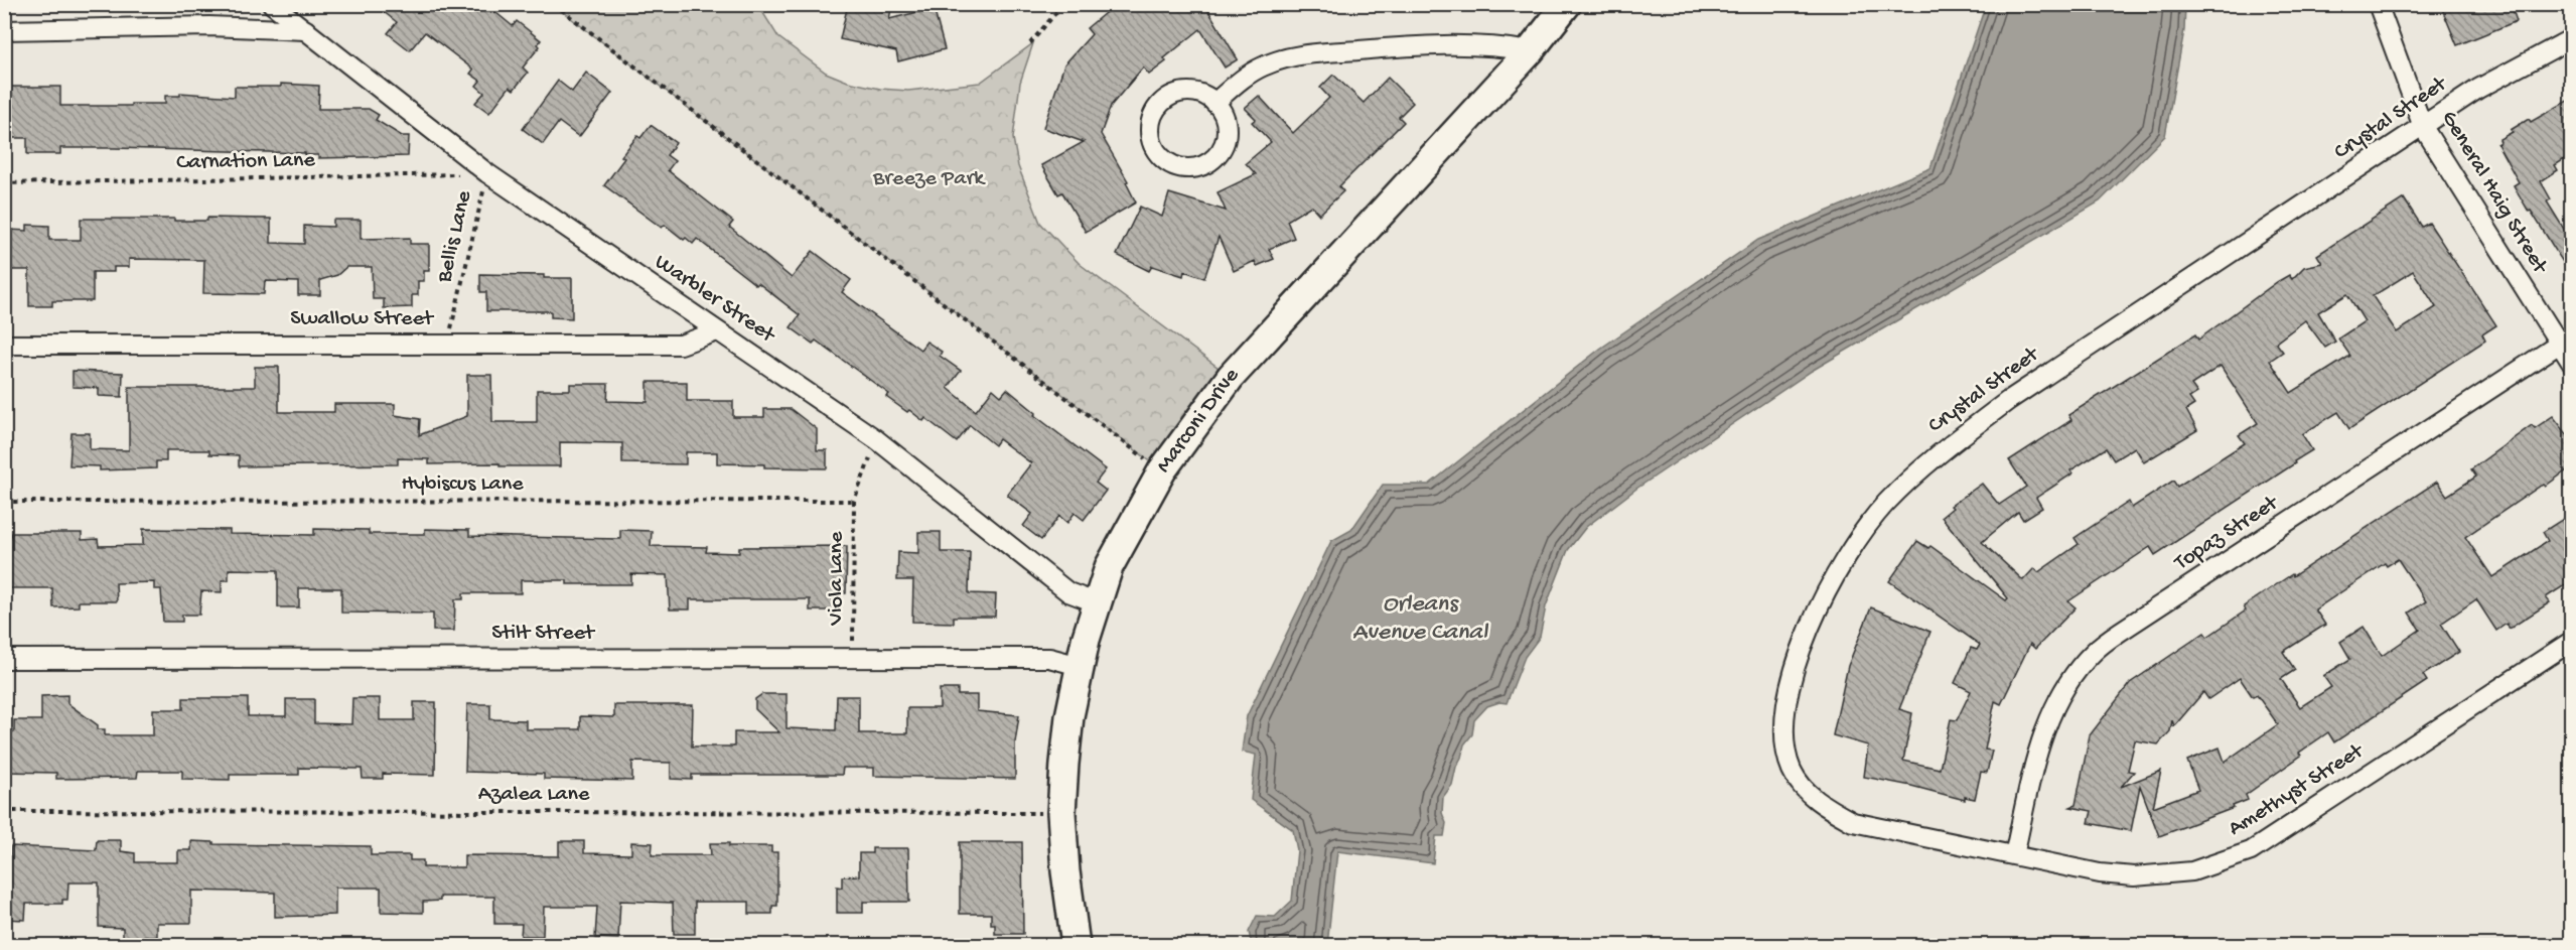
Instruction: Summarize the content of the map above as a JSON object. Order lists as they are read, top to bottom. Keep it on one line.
{"streets":{"street":["Crystal Street","General Haig Street","Warbler Street","Swallow Street","Marconi Drive","Topaz Street","Stilt Street","Amethyst Street"],"path":["Carnation Lane","Bellis Lane","Hybiscus Lane","Viola Lane","Azalea Lane"]},"crossings":[["Crystal Street","General Haig Street"],["Crystal Street","Topaz Street"],["Crystal Street","Amethyst Street"],["Carnation Lane","Bellis Lane"],["Carnation Lane","Warbler Street"],["General Haig Street","Topaz Street"],["Bellis Lane","Warbler Street"],["Bellis Lane","Swallow Street"],["Warbler Street","Swallow Street"],["Warbler Street","Marconi Drive"],["Marconi Drive","Stilt Street"],["Marconi Drive","Azalea Lane"],["Hybiscus Lane","Viola Lane"],["Topaz Street","Amethyst Street"],["Viola Lane","Stilt Street"]],"water":["Orleans Avenue Canal"],"parks":["Breeze Park"]}
